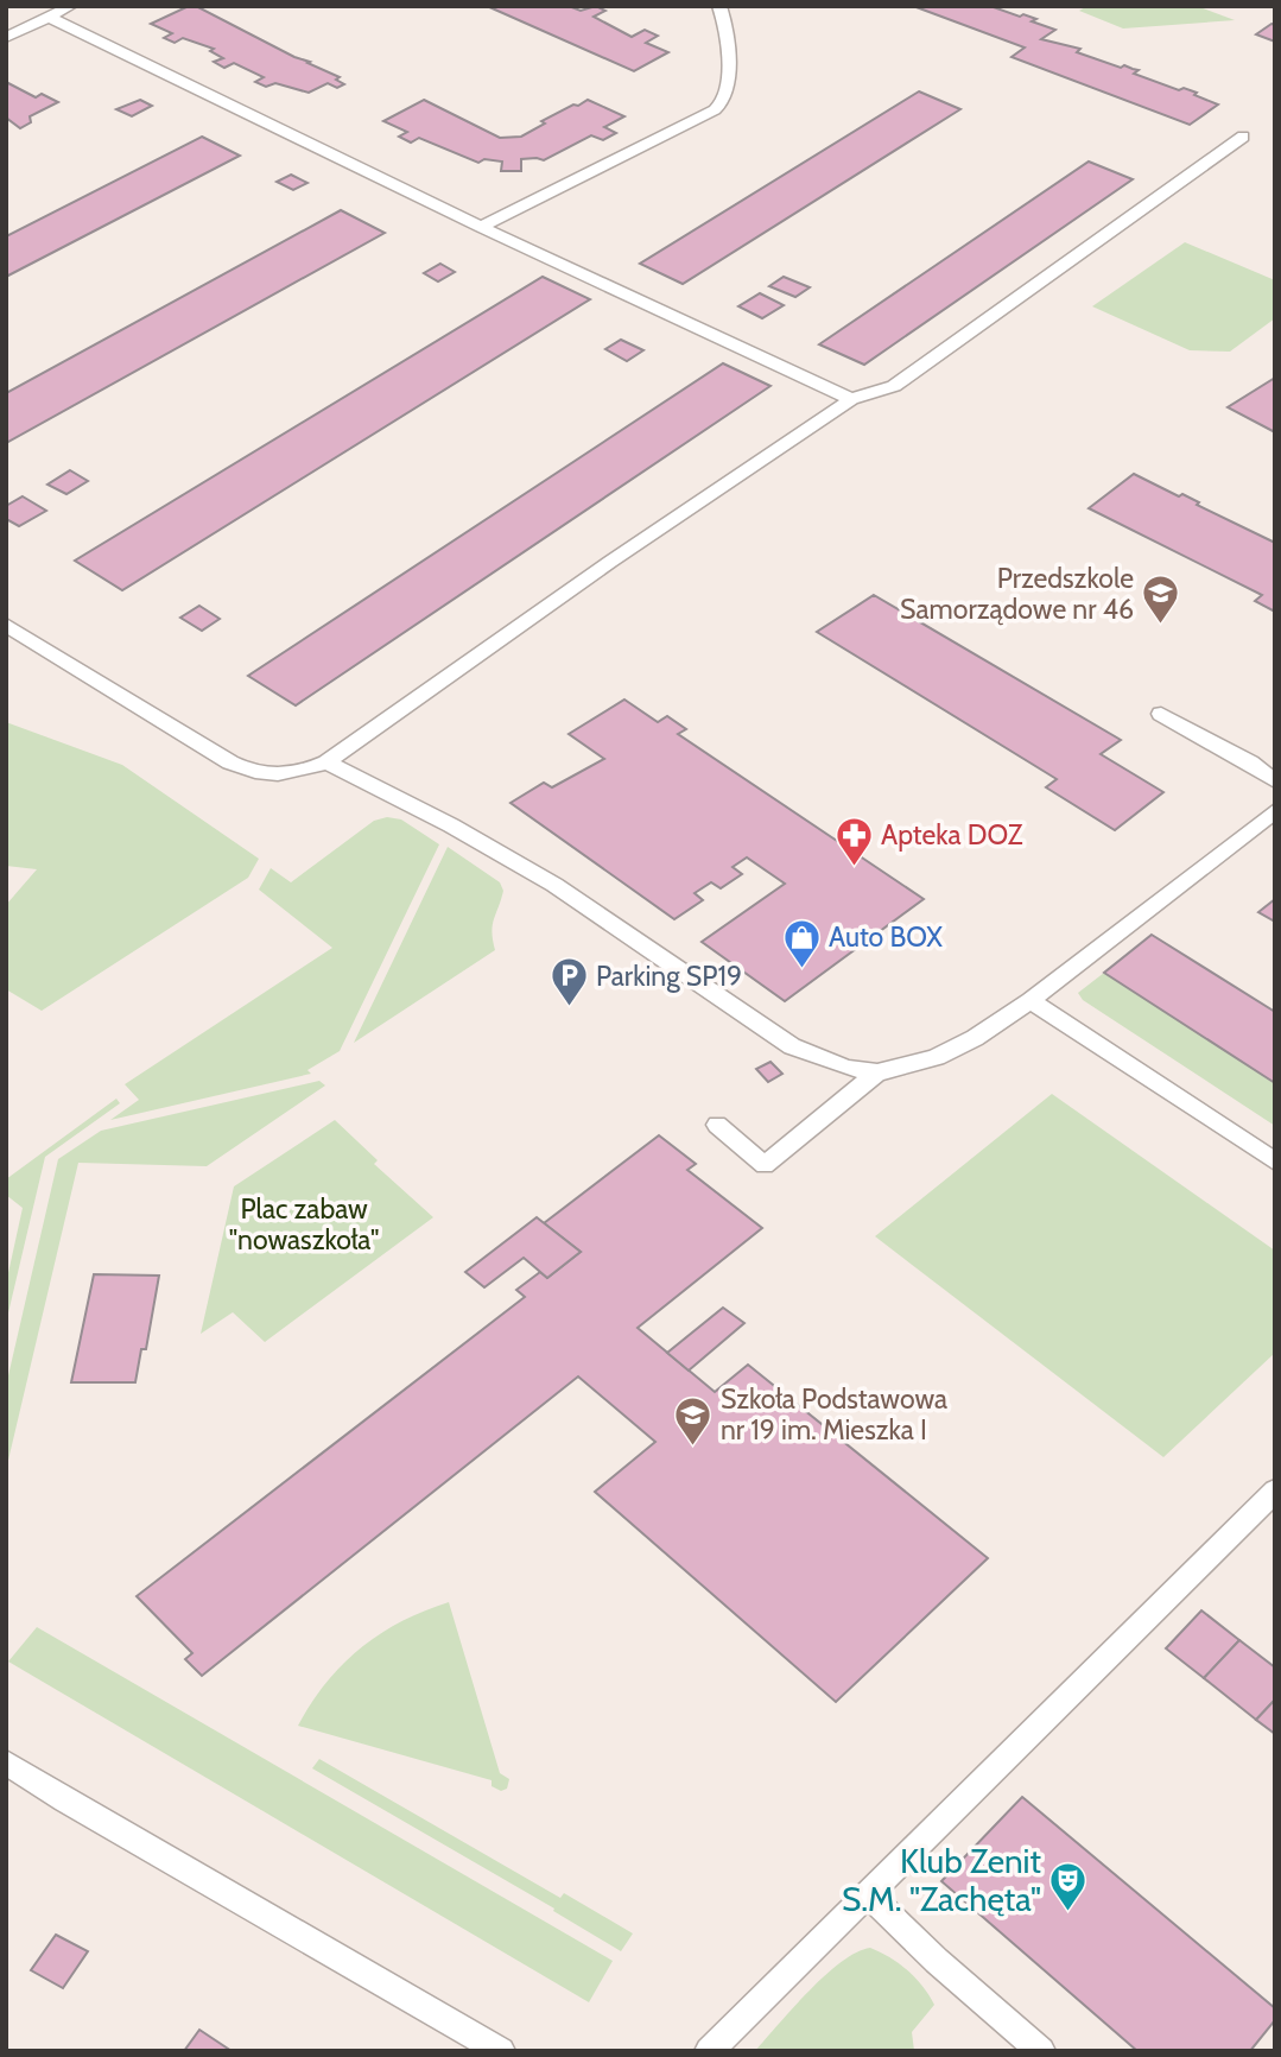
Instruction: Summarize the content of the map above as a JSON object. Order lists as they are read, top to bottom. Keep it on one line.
{"parks":["Plac zabaw \"nowaszkoła\""],"places":{"school or university":["Przedszkole Samorządowe nr 46","Szkoła Podstawowa nr 19 im. Mieszka I"],"pharmacy":["Apteka DOZ"],"shop":["Auto BOX"],"parking":["Parking SP19"],"theatre":["Klub Zenit S.M. \"Zachęta\""]}}
